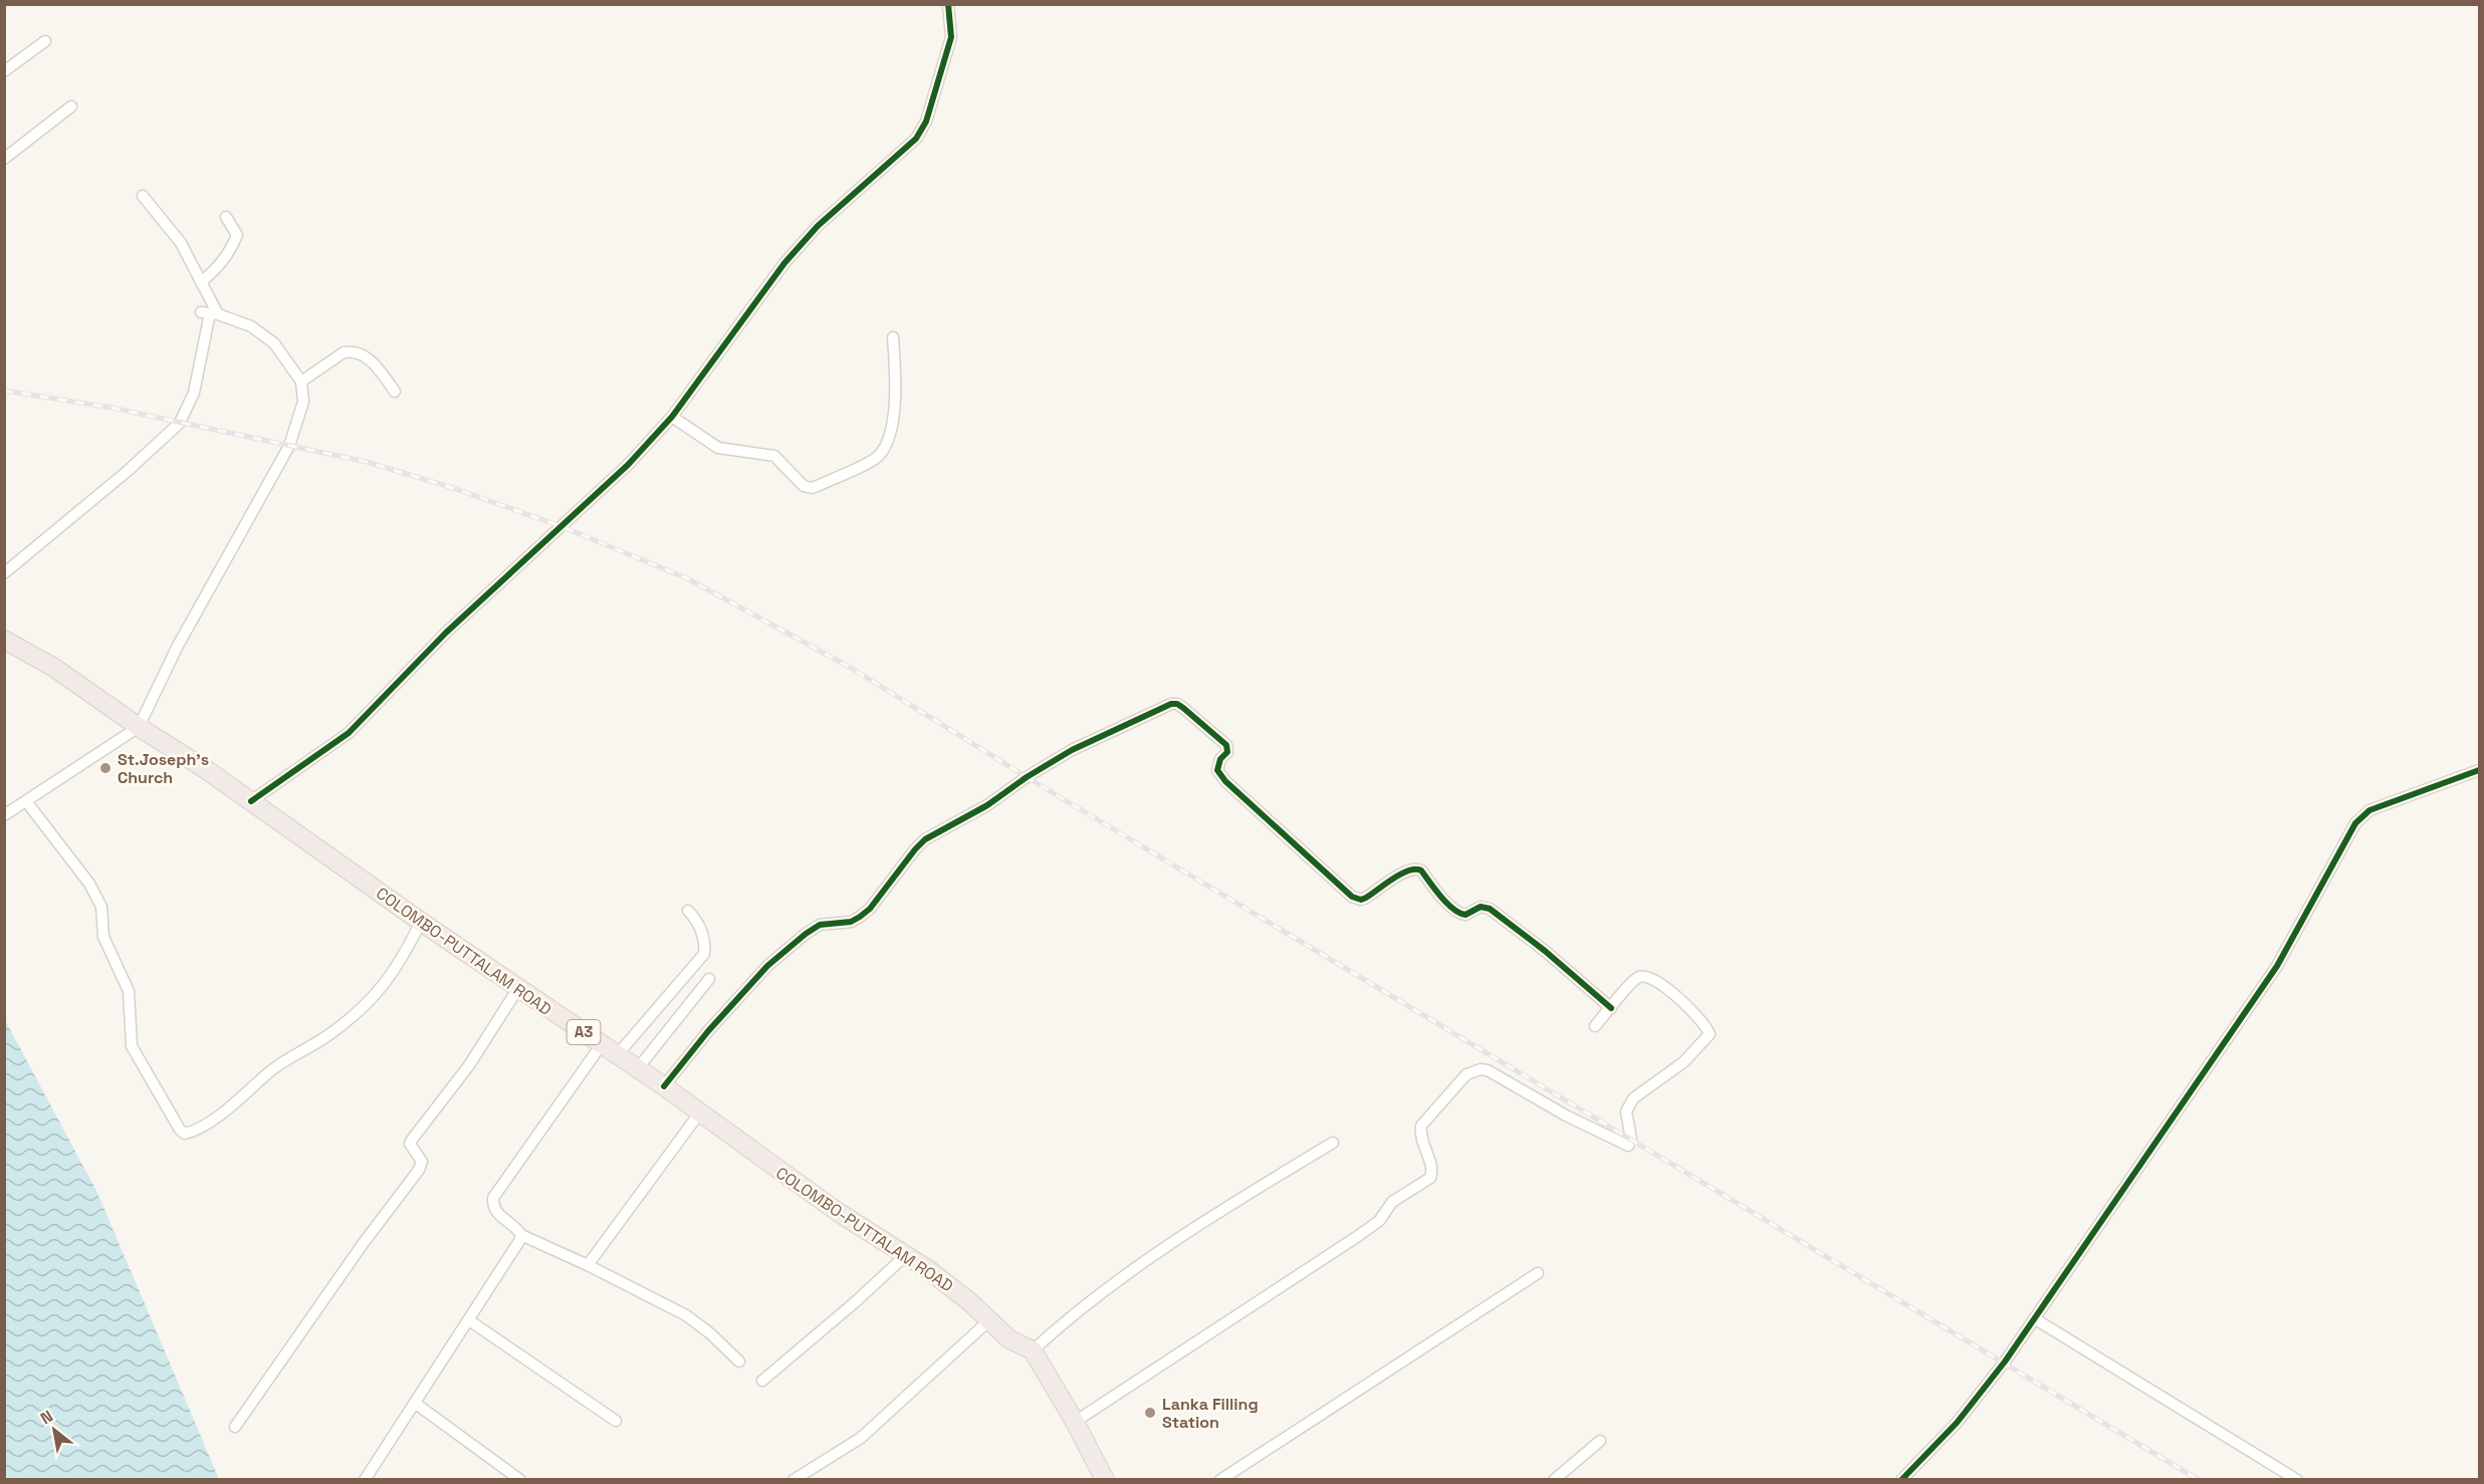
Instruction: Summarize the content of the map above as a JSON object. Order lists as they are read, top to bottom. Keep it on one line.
{"streets":{"highway":["COLOMBO-PUTTALAM ROAD","A3"]},"places":["St.Joseph's Church","Lanka Filling Station"],"north":"top left"}
